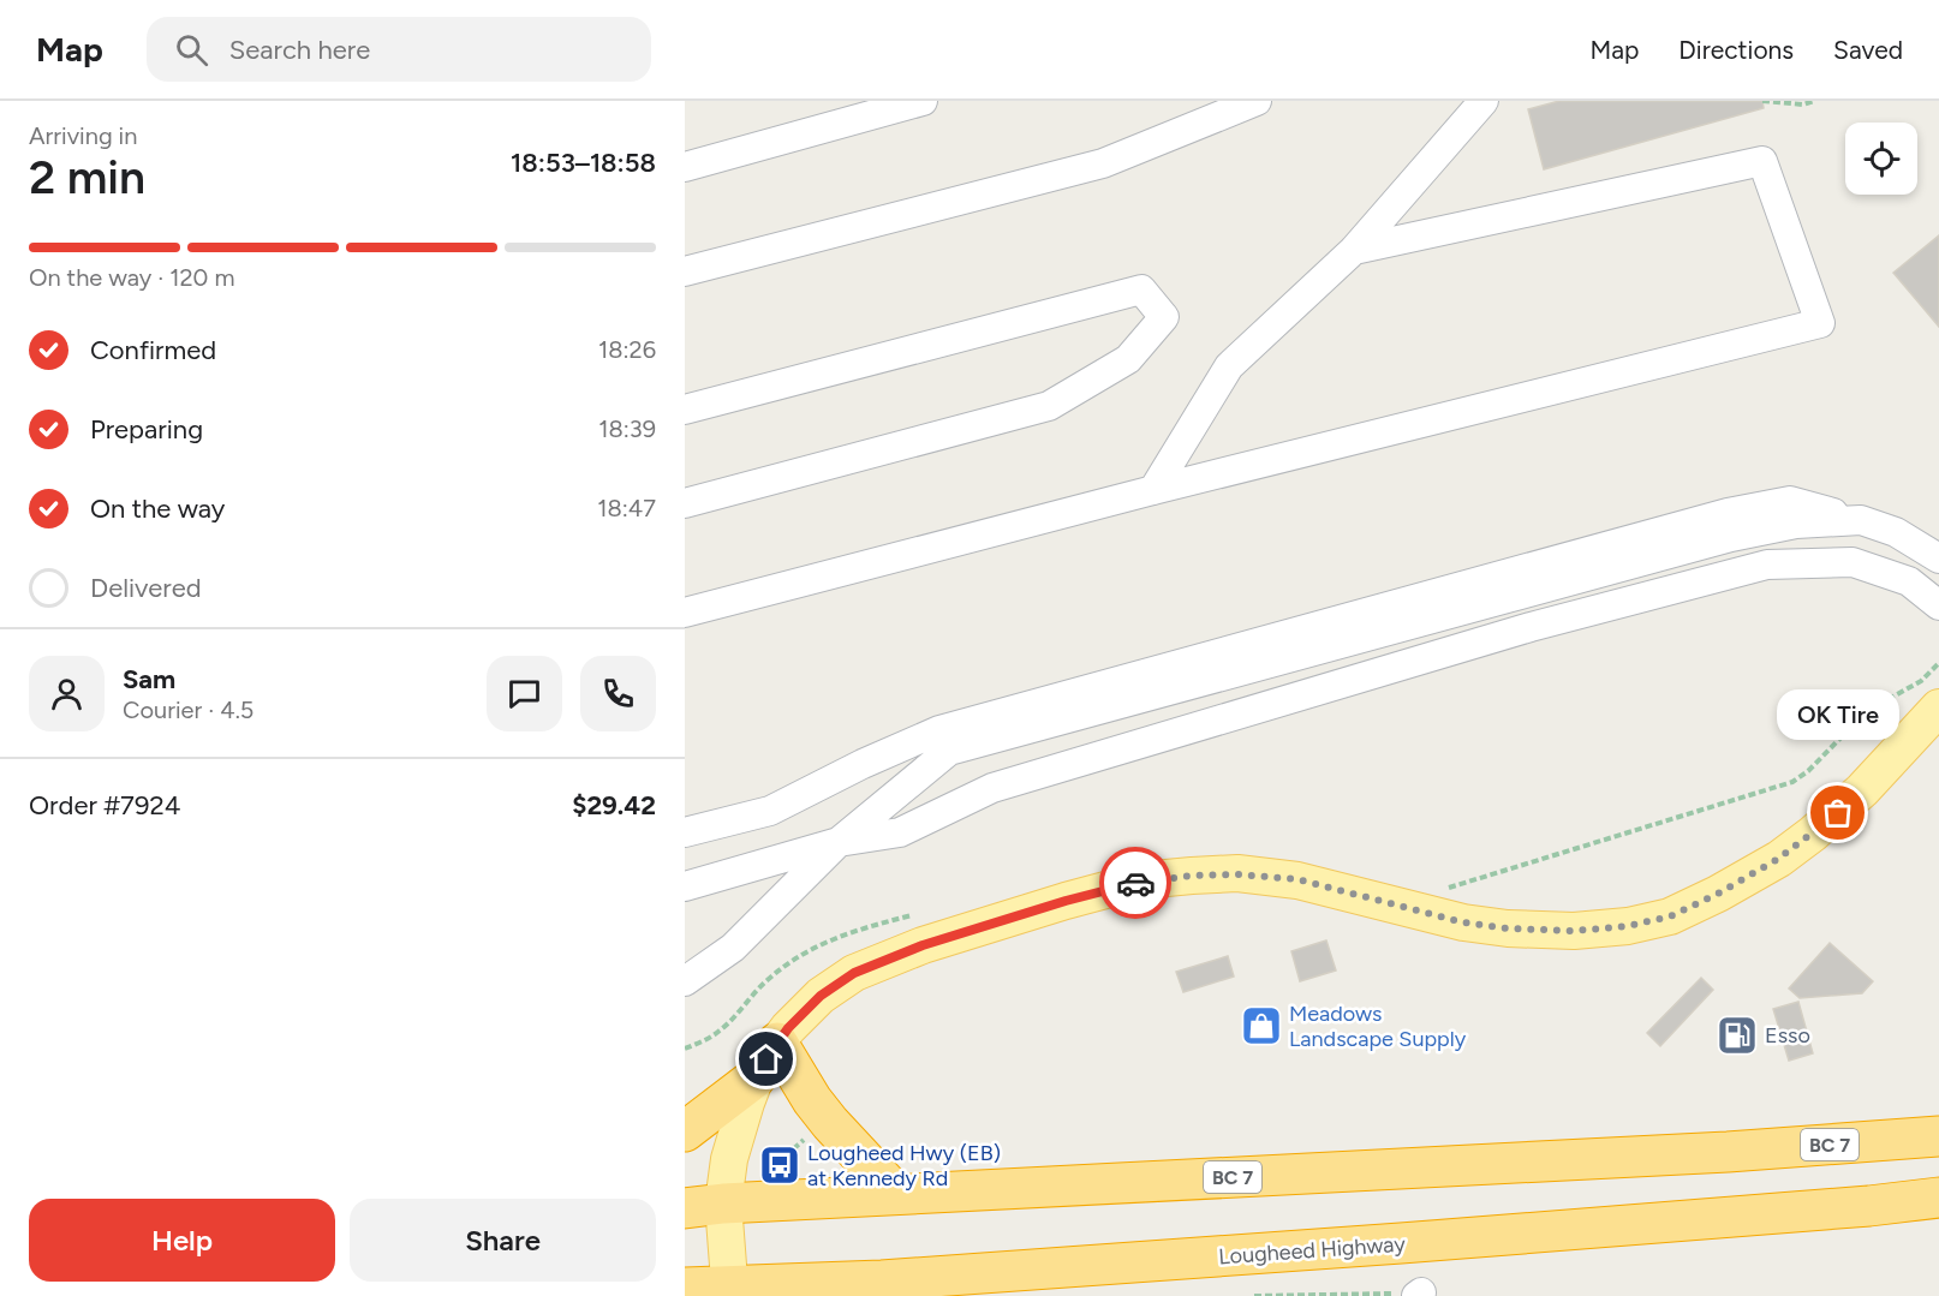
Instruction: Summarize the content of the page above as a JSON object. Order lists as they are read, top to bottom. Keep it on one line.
{"streets":{"highway":["BC 7","Lougheed Highway"]},"places":{"other":["OK Tire"],"shop":["Meadows Landscape Supply"],"fuel station":["Esso"],"bus stop":["Lougheed Hwy (EB) at Kennedy Rd"]},"page":{"header":"Map","search":"Search here","nav":["Map","Directions","Saved"],"heading":["2 min","Arriving in","18:53–18:58"],"panel":["Sam","Courier · 4.5","Order #7924","$29.42"],"bar":"On the way · 120 m","list":[["Confirmed","18:26"],["Preparing","18:39"],["On the way","18:47"],"Delivered"],"bubble":"OK Tire","buttons":["Help","Share"]}}
